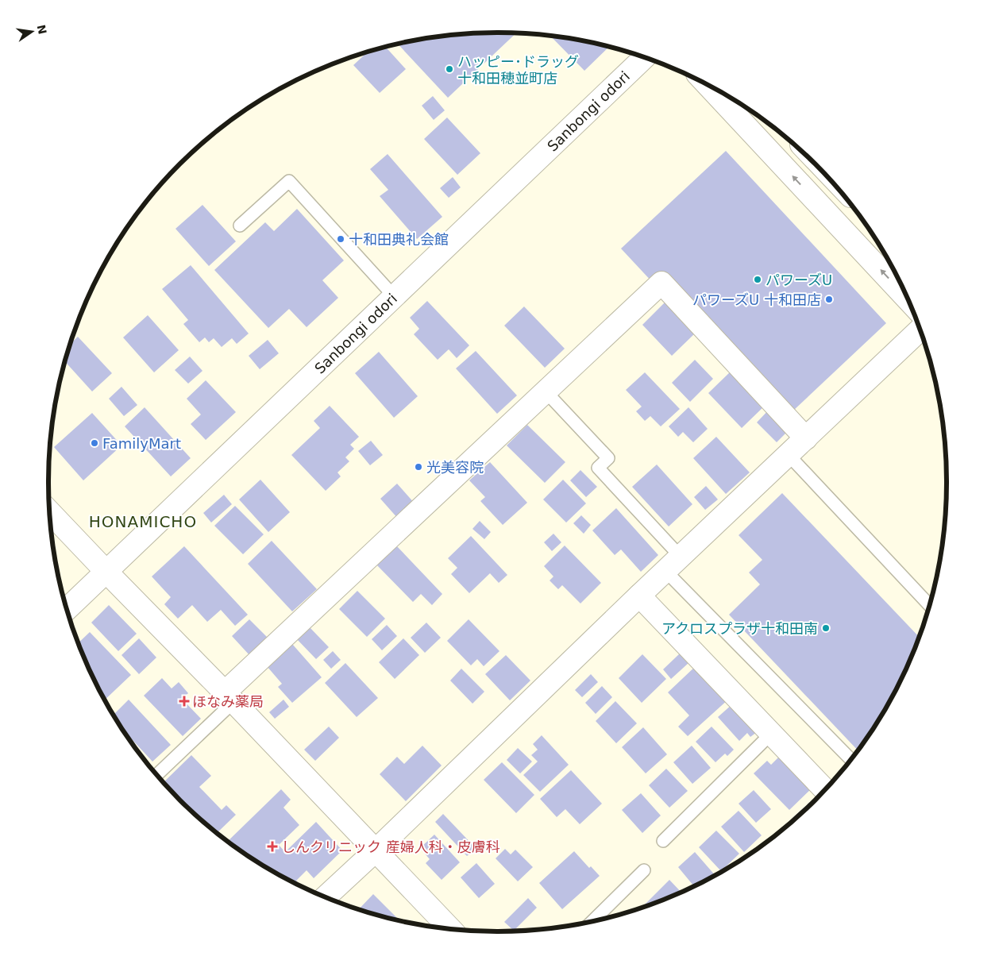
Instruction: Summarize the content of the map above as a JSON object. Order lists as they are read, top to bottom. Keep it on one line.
{"streets":{"street":["Sanbongi odori"]},"districts":["HONAMICHO"],"places":{"other":["ハッピー･ドラッグ 十和田穂並町店","十和田典礼会館","パワーズU","パワーズU 十和田店","FamilyMart","光美容院","アクロスプラザ十和田南"],"health":["ほなみ薬局","しんクリニック 産婦人科・皮膚科"]},"north":"right"}
